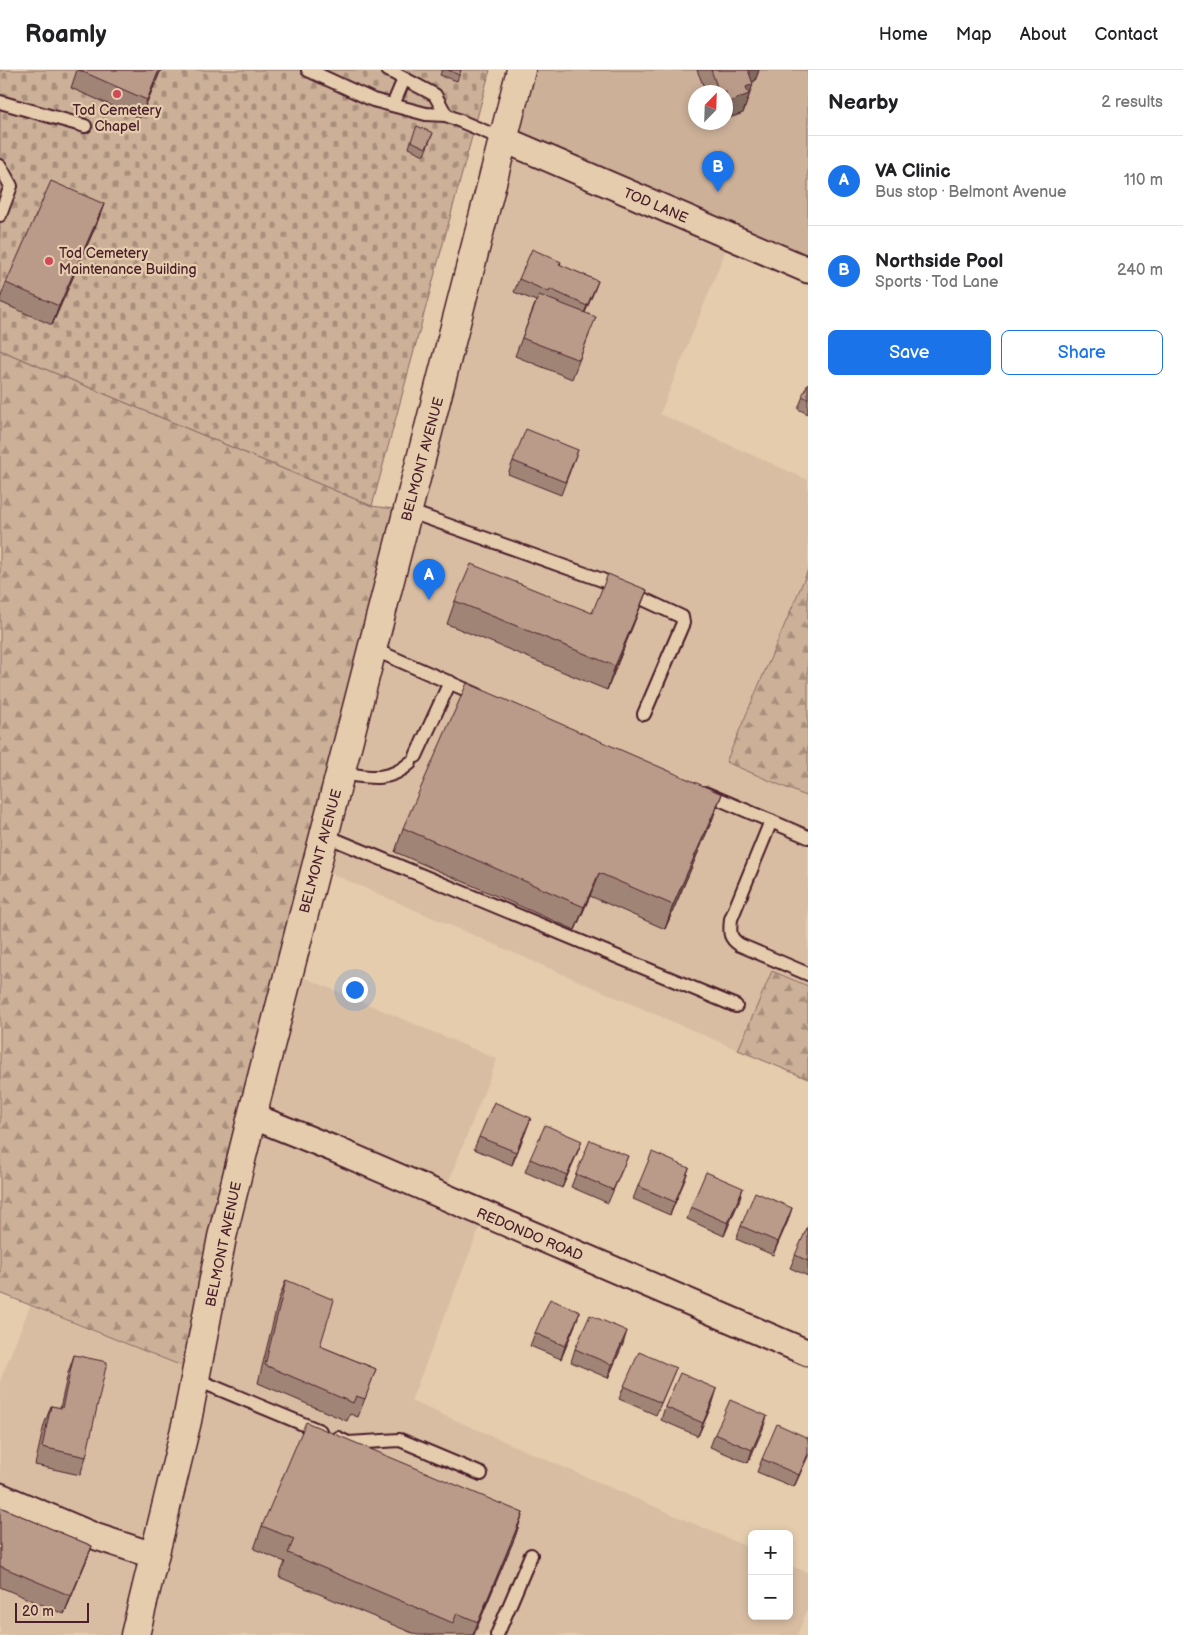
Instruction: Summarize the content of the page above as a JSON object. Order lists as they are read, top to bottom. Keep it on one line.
{"streets":{"main road":["BELMONT AVENUE"],"street":["TOD LANE","REDONDO ROAD"]},"crossings":[["TOD LANE","BELMONT AVENUE"],["BELMONT AVENUE","REDONDO ROAD"]],"places":["Tod Cemetery Chapel","Tod Cemetery Maintenance Building"],"scale_bar":"20 m","north":"top right","page":{"header":"Roamly","nav":["Home","Map","About","Contact"],"heading":["Nearby","2 results"],"list":[{"mark":"A","name":"VA Clinic","note":"Bus stop · Belmont Avenue","value":"110 m"},{"mark":"B","name":"Northside Pool","note":"Sports · Tod Lane","value":"240 m"}],"pins":["B","A"],"buttons":["Save","Share"],"map_buttons":["+","−"],"scale":"20 m"}}
